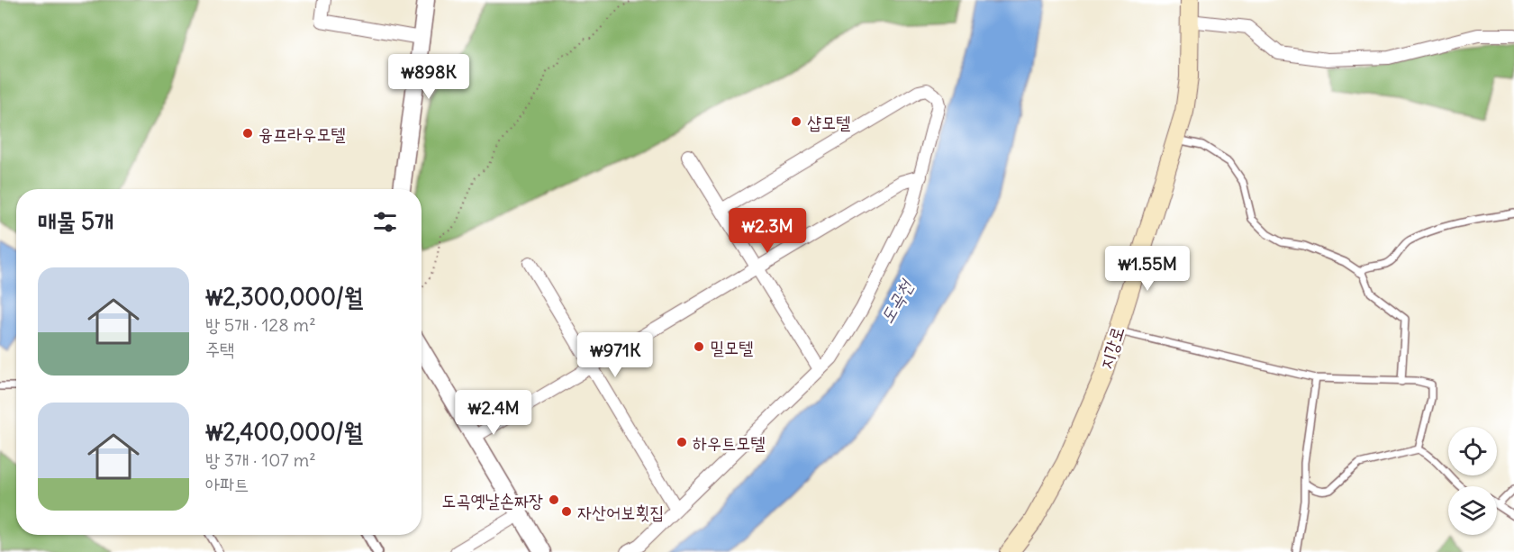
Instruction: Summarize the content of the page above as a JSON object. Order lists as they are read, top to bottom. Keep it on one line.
{"streets":{"main road":["지강로"]},"water":["도곡천"],"places":["샵모텔","융프라우모텔","밀모텔","하우트모텔","도곡옛날손짜장","자산어보횟집"],"page":{"price":["₩898K","₩2.3M","₩1.55M","₩971K","₩2.4M"],"heading":"매물 5개","list":[{"name":"₩2,300,000/월","note":"방 5개 · 128 m² · 주택"},{"name":"₩2,400,000/월","note":"방 3개 · 107 m² · 아파트"}]}}
